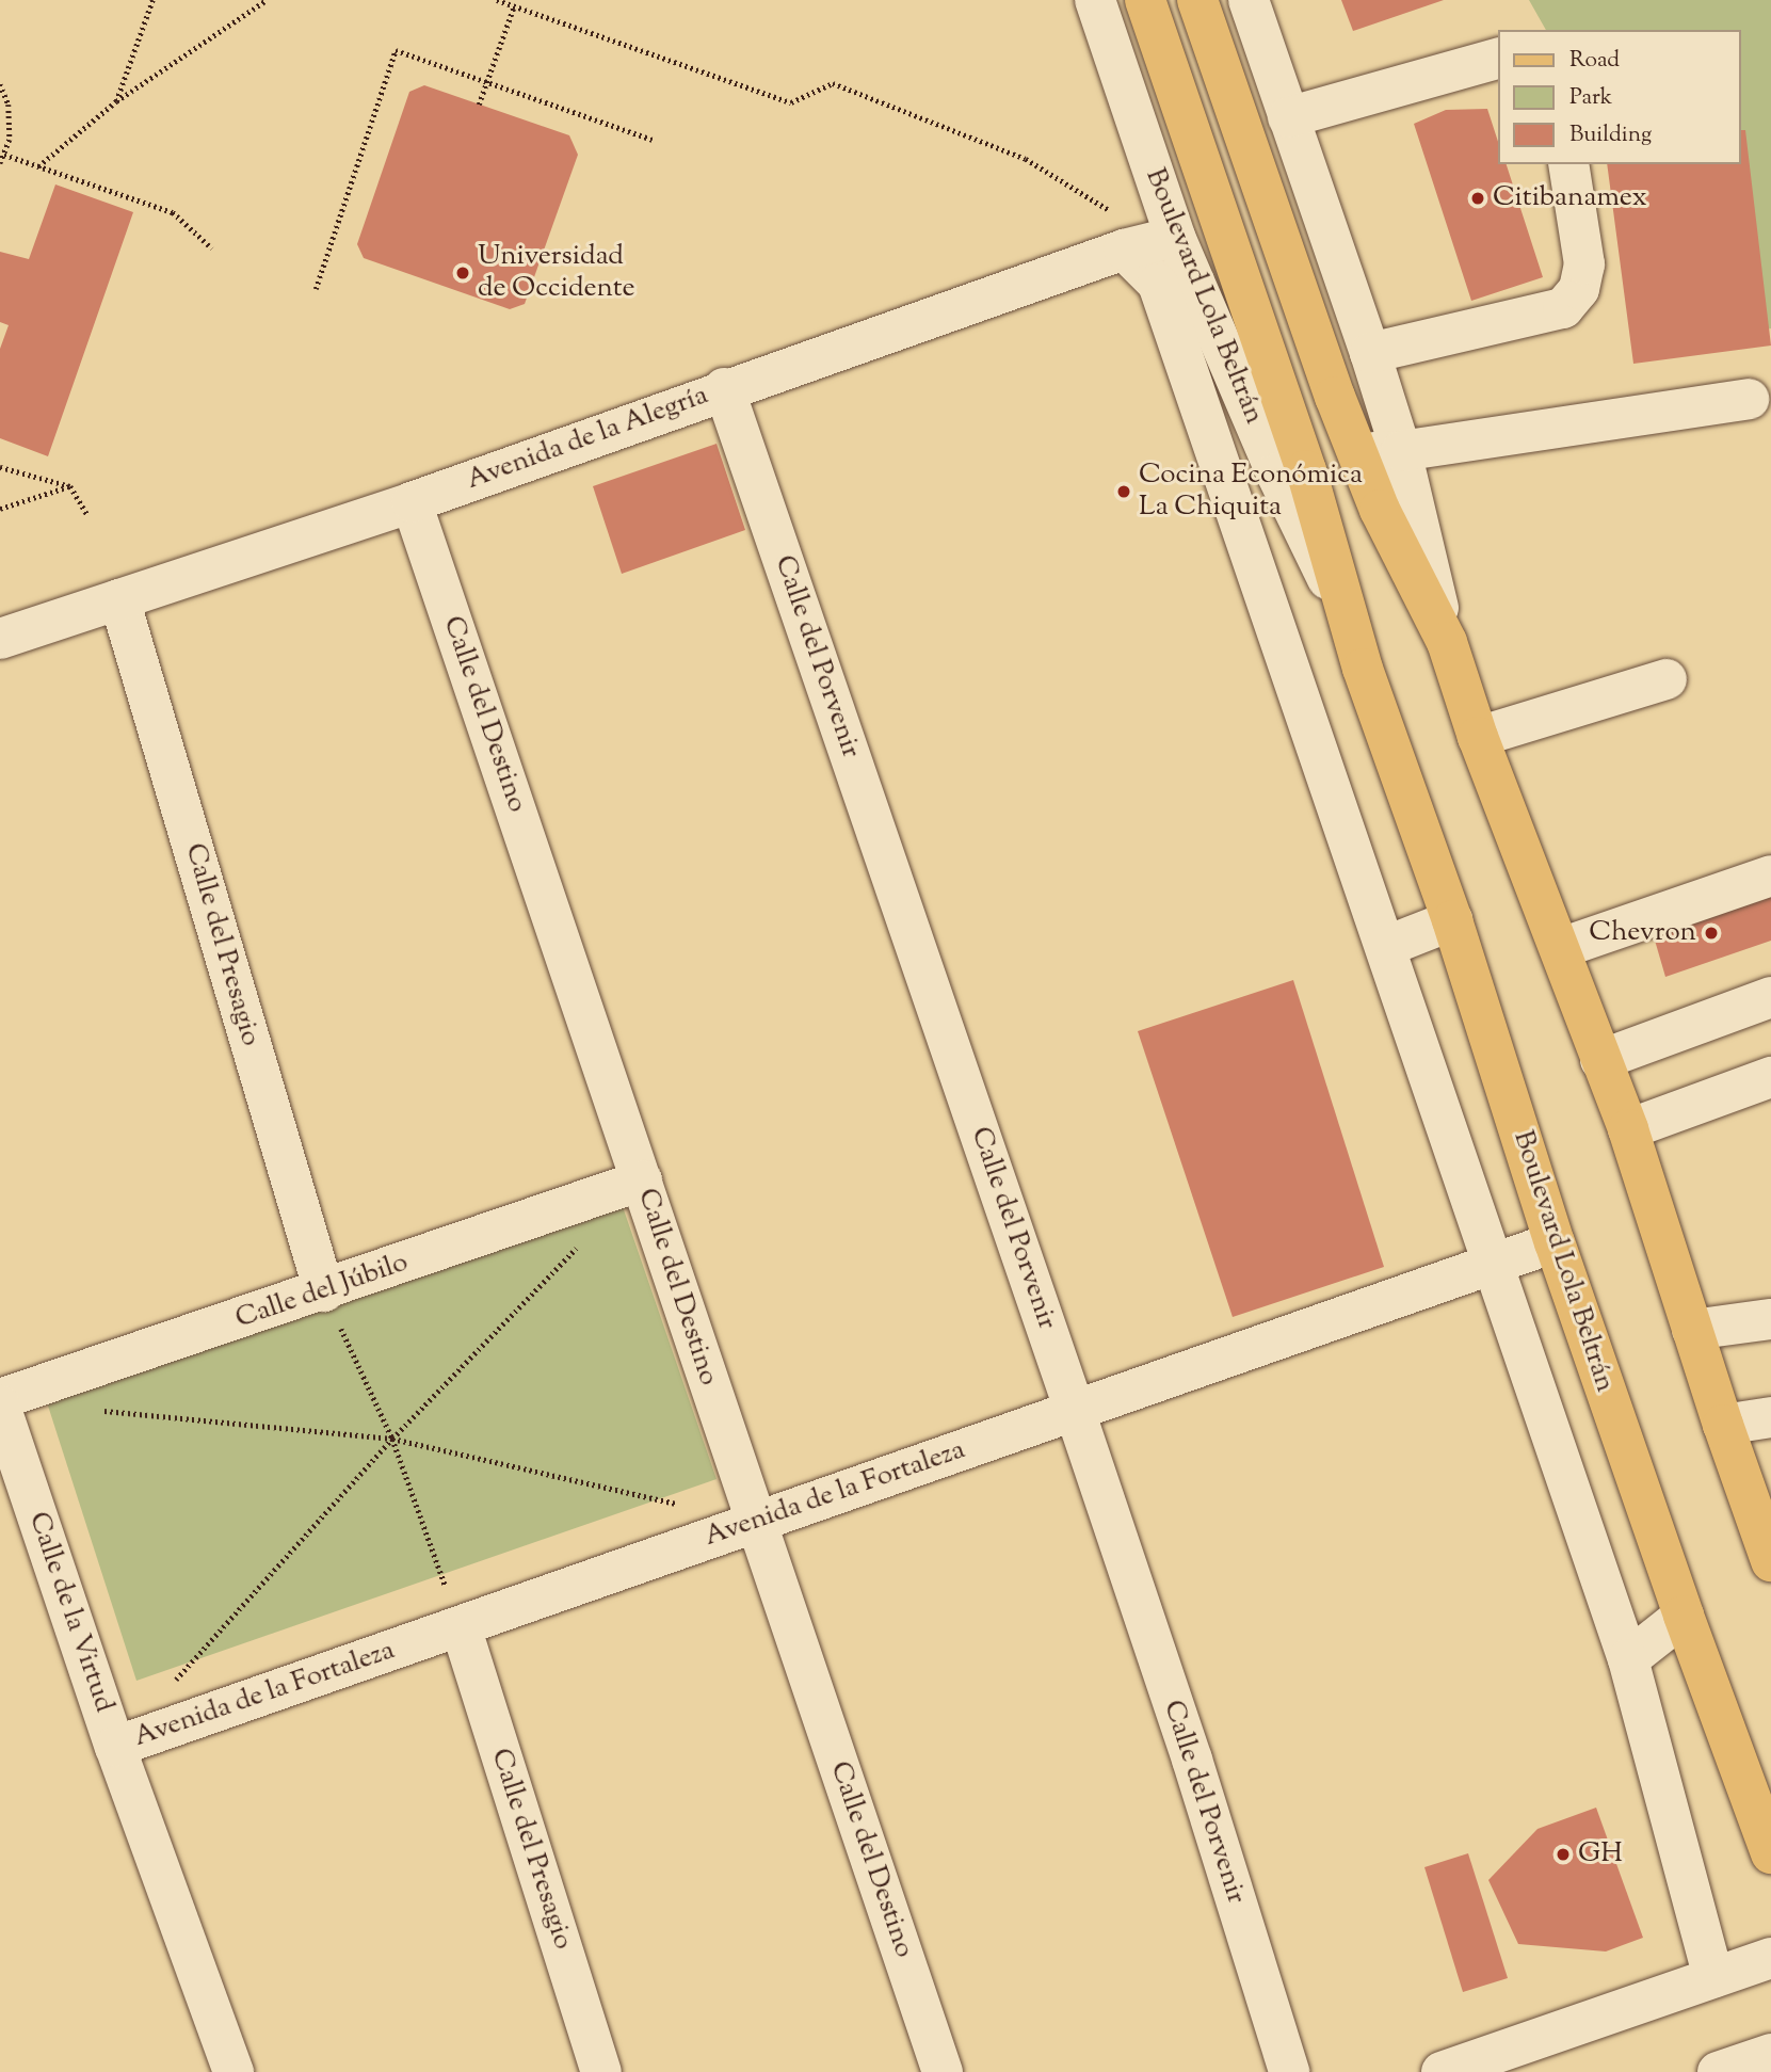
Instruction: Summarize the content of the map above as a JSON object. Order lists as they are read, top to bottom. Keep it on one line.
{"streets":{"main road":["Boulevard Lola Beltrán"],"street":["Avenida de la Alegría","Calle del Porvenir","Calle del Destino","Calle del Presagio","Calle del Júbilo","Avenida de la Fortaleza","Calle de la Virtud"]},"crossings":[["Boulevard Lola Beltrán","Avenida de la Alegría"],["Boulevard Lola Beltrán","Avenida de la Fortaleza"],["Avenida de la Alegría","Calle del Porvenir"],["Avenida de la Alegría","Calle del Destino"],["Avenida de la Alegría","Calle del Presagio"],["Calle del Porvenir","Avenida de la Fortaleza"],["Calle del Destino","Calle del Júbilo"],["Calle del Destino","Avenida de la Fortaleza"],["Calle del Presagio","Calle del Júbilo"],["Calle del Presagio","Avenida de la Fortaleza"],["Avenida de la Fortaleza","Calle de la Virtud"]],"places":["Citibanamex","Universidad de Occidente","Cocina Económica La Chiquita","Chevron","GH"],"legend":["Road","Park","Building"]}
